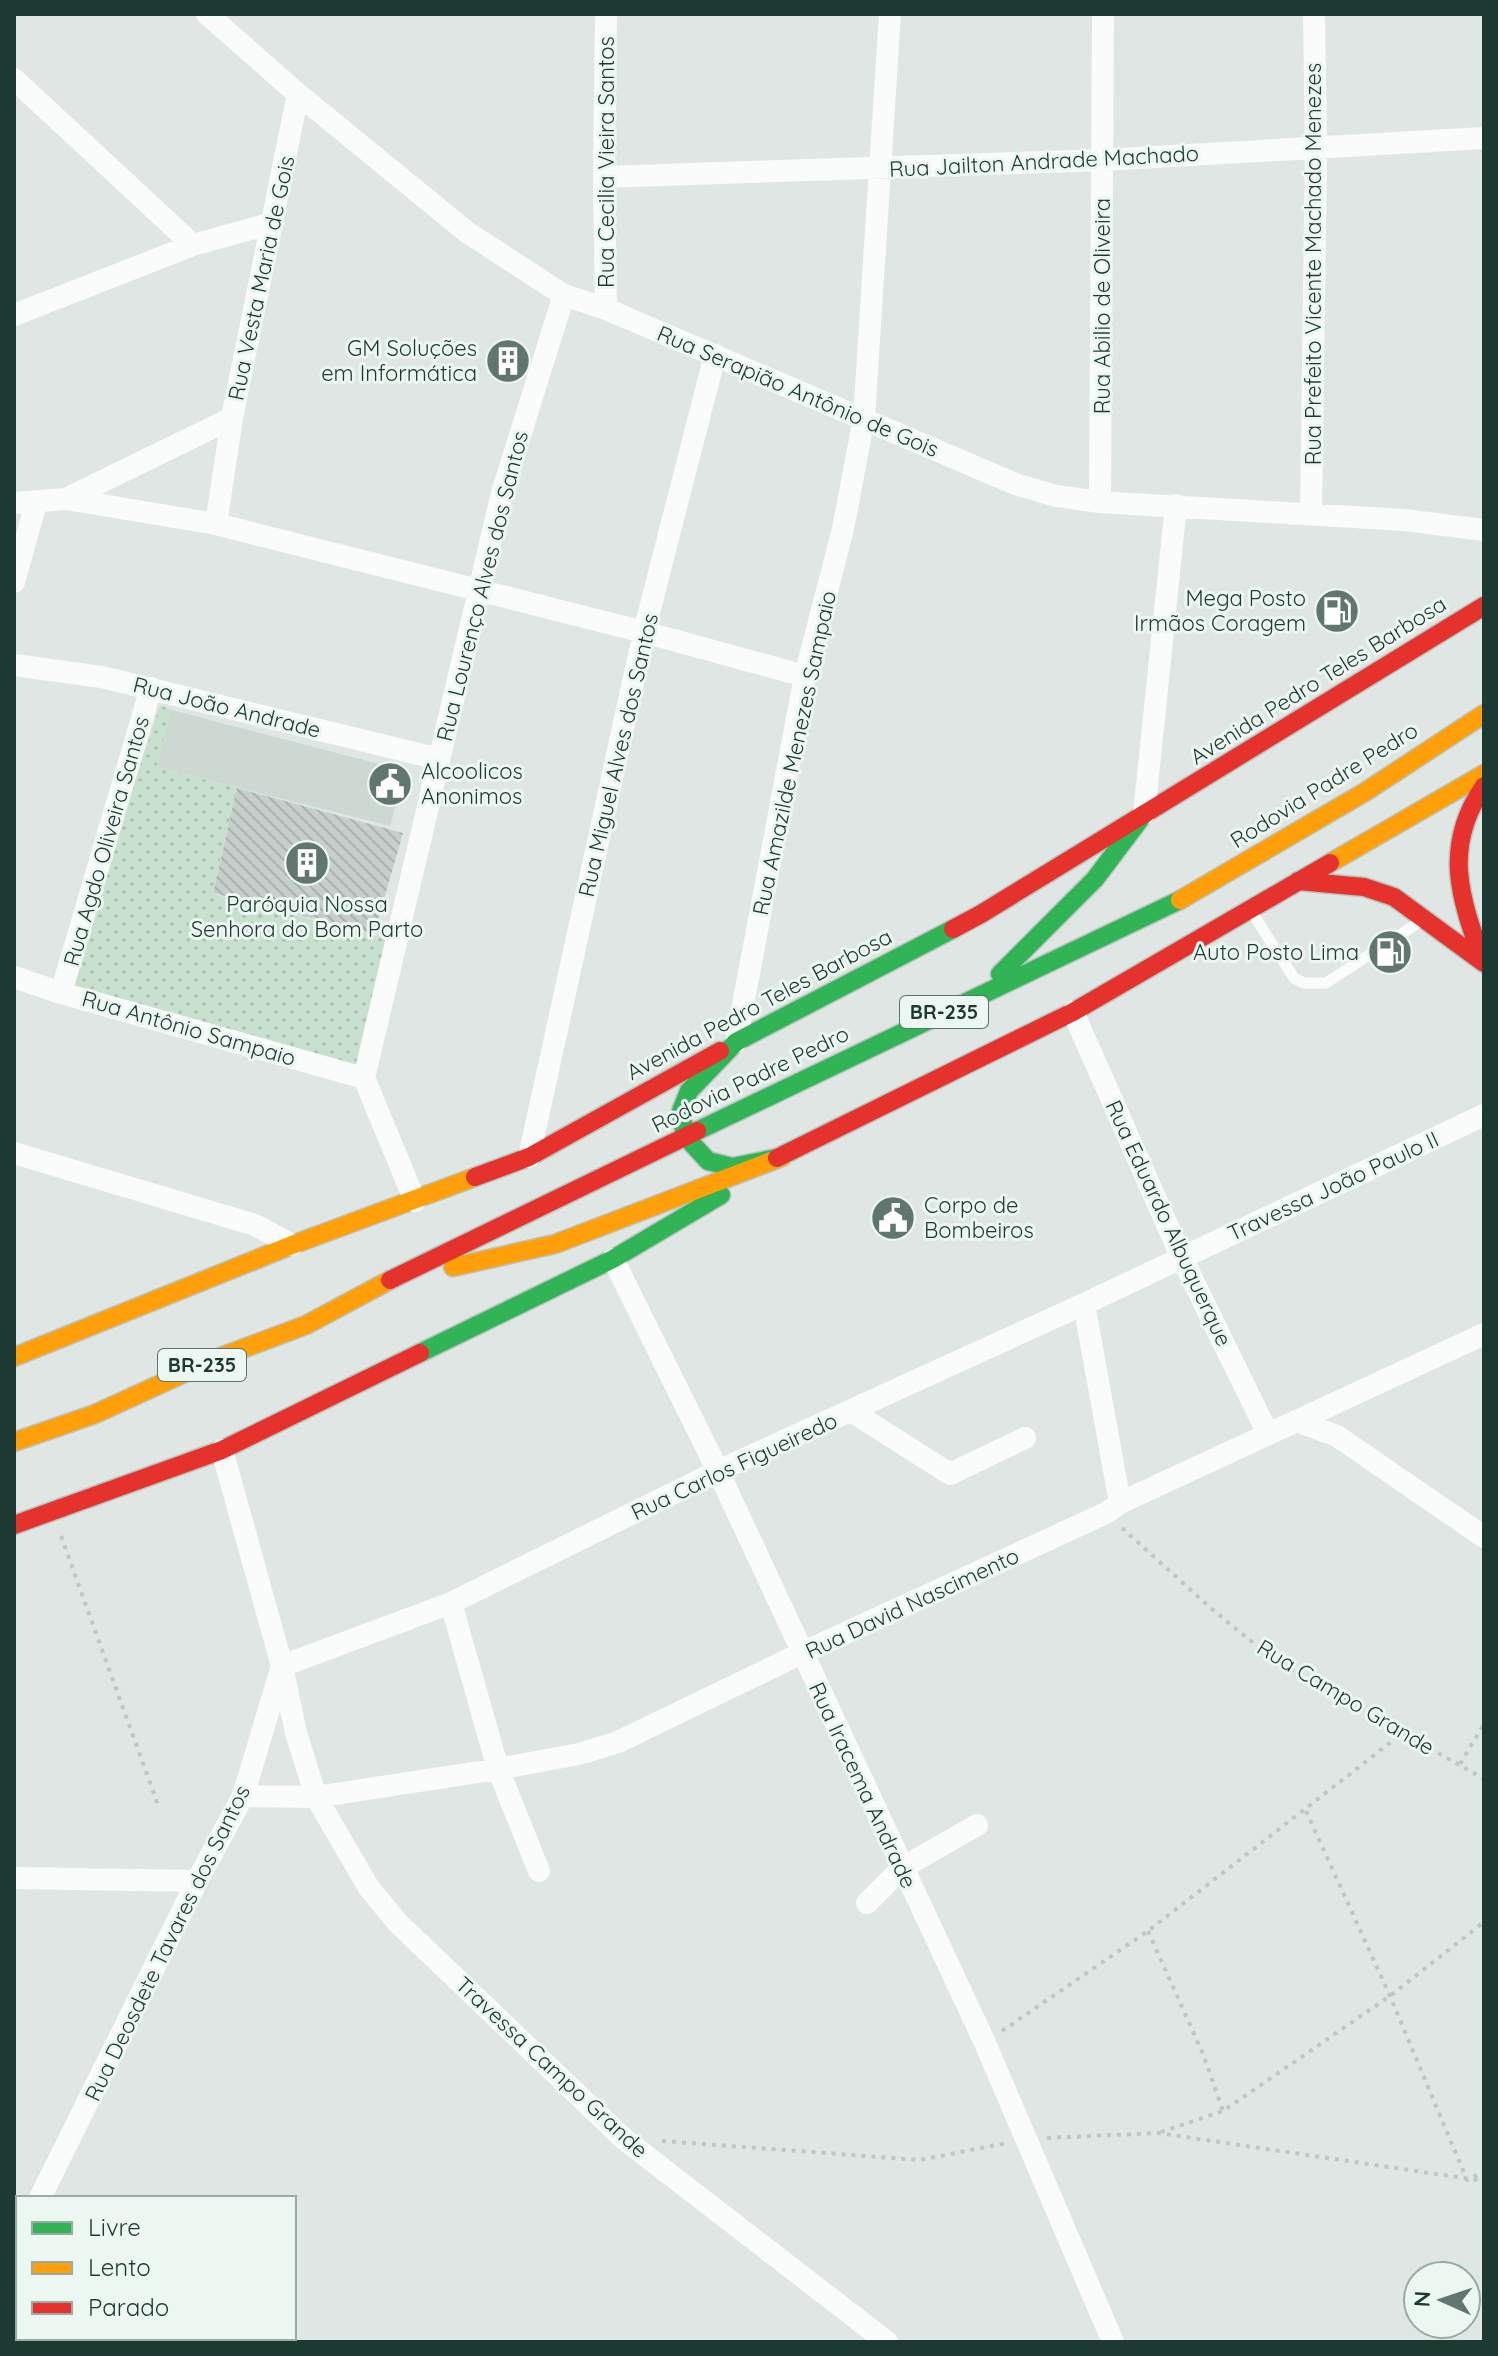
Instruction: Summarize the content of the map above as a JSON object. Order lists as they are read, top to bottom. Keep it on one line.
{"streets":{"main road":["Avenida Pedro Teles Barbosa","Rodovia Padre Pedro","BR-235"],"street":["Rua Jailton Andrade Machado","Rua Cecilia Vieira Santos","Rua Prefeito Vicente Machado Menezes","Rua Vesta Maria de Gois","Rua Abilio de Oliveira","Rua Serapião Antônio de Gois","Rua Lourenço Alves dos Santos","Rua João Andrade","Rua Amazilde Menezes Sampaio","Rua Miguel Alves dos Santos","Rua Agdo Oliveira Santos","Rua Antônio Sampaio","Travessa João Paulo II","Rua Eduardo Albuquerque","Rua Carlos Figueiredo","Rua David Nascimento","Rua Iracema Andrade","Rua Deosdete Tavares dos Santos","Travessa Campo Grande"],"path":["Rua Campo Grande"]},"crossings":[["Rua Jailton Andrade Machado","Rua Cecilia Vieira Santos"],["Rua Jailton Andrade Machado","Rua Prefeito Vicente Machado Menezes"],["Rua Jailton Andrade Machado","Rua Abilio de Oliveira"],["Rua Jailton Andrade Machado","Rua Amazilde Menezes Sampaio"],["Rua Cecilia Vieira Santos","Rua Serapião Antônio de Gois"],["Rua Prefeito Vicente Machado Menezes","Rua Serapião Antônio de Gois"],["Rua Vesta Maria de Gois","Rua Serapião Antônio de Gois"],["Rua Abilio de Oliveira","Rua Serapião Antônio de Gois"],["Rua Serapião Antônio de Gois","Rua Lourenço Alves dos Santos"],["Rua Serapião Antônio de Gois","Rua Amazilde Menezes Sampaio"],["Rua Serapião Antônio de Gois","Rua Miguel Alves dos Santos"],["Rua Lourenço Alves dos Santos","Rua João Andrade"],["Rua Lourenço Alves dos Santos","Rua Antônio Sampaio"],["Avenida Pedro Teles Barbosa","Rua Amazilde Menezes Sampaio"],["Avenida Pedro Teles Barbosa","Rua Miguel Alves dos Santos"],["Rua João Andrade","Rua Agdo Oliveira Santos"],["Rua Agdo Oliveira Santos","Rua Antônio Sampaio"],["Travessa João Paulo II","Rua Eduardo Albuquerque"],["Travessa João Paulo II","Rua Carlos Figueiredo"],["Rua Eduardo Albuquerque","Rua Carlos Figueiredo"],["Rua Eduardo Albuquerque","Rua David Nascimento"],["Rua Carlos Figueiredo","Rua Iracema Andrade"],["Rua Carlos Figueiredo","Rua Deosdete Tavares dos Santos"],["Rua Carlos Figueiredo","Travessa Campo Grande"],["Rua David Nascimento","Rua Campo Grande"],["Rua David Nascimento","Rua Iracema Andrade"],["Rua David Nascimento","Travessa Campo Grande"],["Rua Deosdete Tavares dos Santos","Travessa Campo Grande"]],"places":{"building":["GM Soluções em Informática","Paróquia Nossa Senhora do Bom Parto"],"fuel station":["Mega Posto Irmãos Coragem","Auto Posto Lima"],"public building":["Alcoolicos Anonimos","Corpo de Bombeiros"]},"legend":["Livre","Lento","Parado"],"north":"left"}
